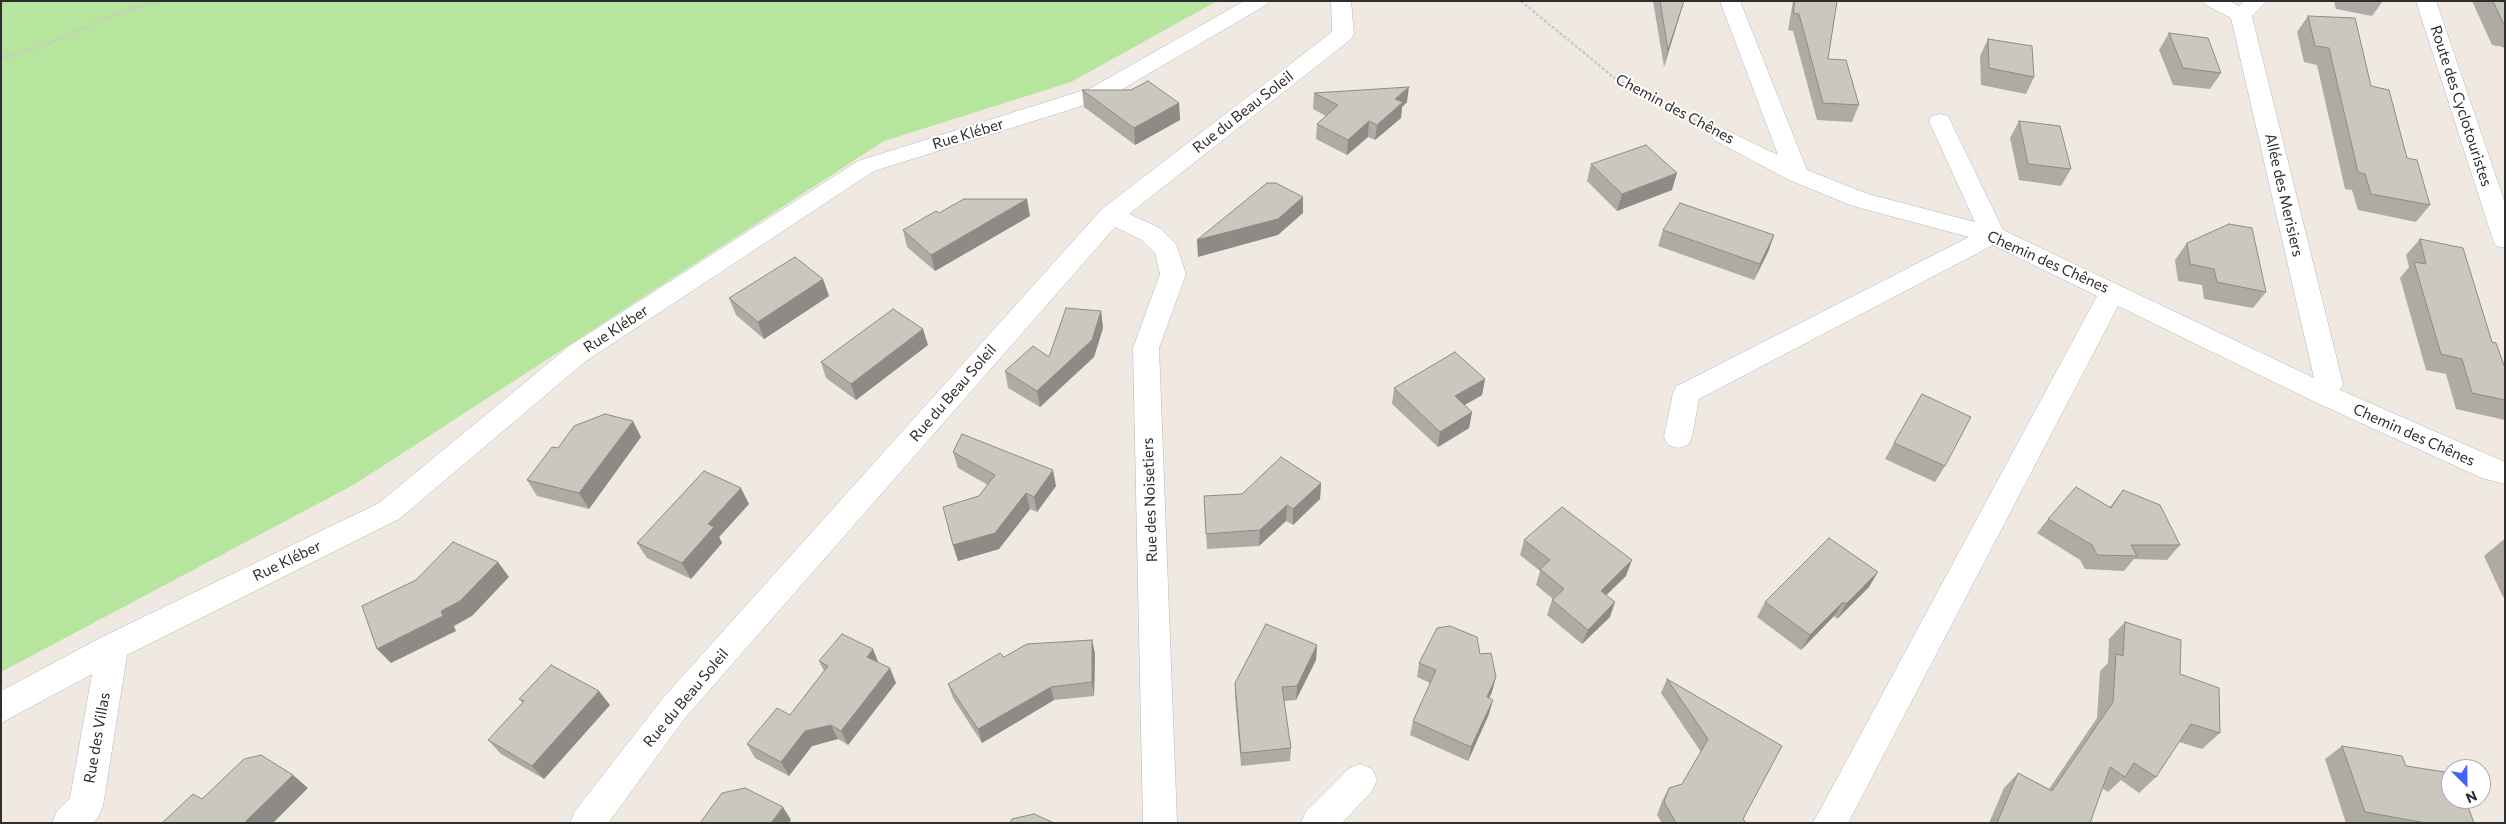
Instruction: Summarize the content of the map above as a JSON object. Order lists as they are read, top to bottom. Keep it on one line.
{"streets":{"street":["Route des Cyclotouristes","Chemin des Chênes","Rue du Beau Soleil","Rue Kléber","Allée des Merisiers","Rue des Noisetiers","Rue des Villas"]},"crossings":[["Chemin des Chênes","Allée des Merisiers"],["Rue du Beau Soleil","Rue des Noisetiers"],["Rue Kléber","Rue des Villas"]],"north":"bottom right"}
